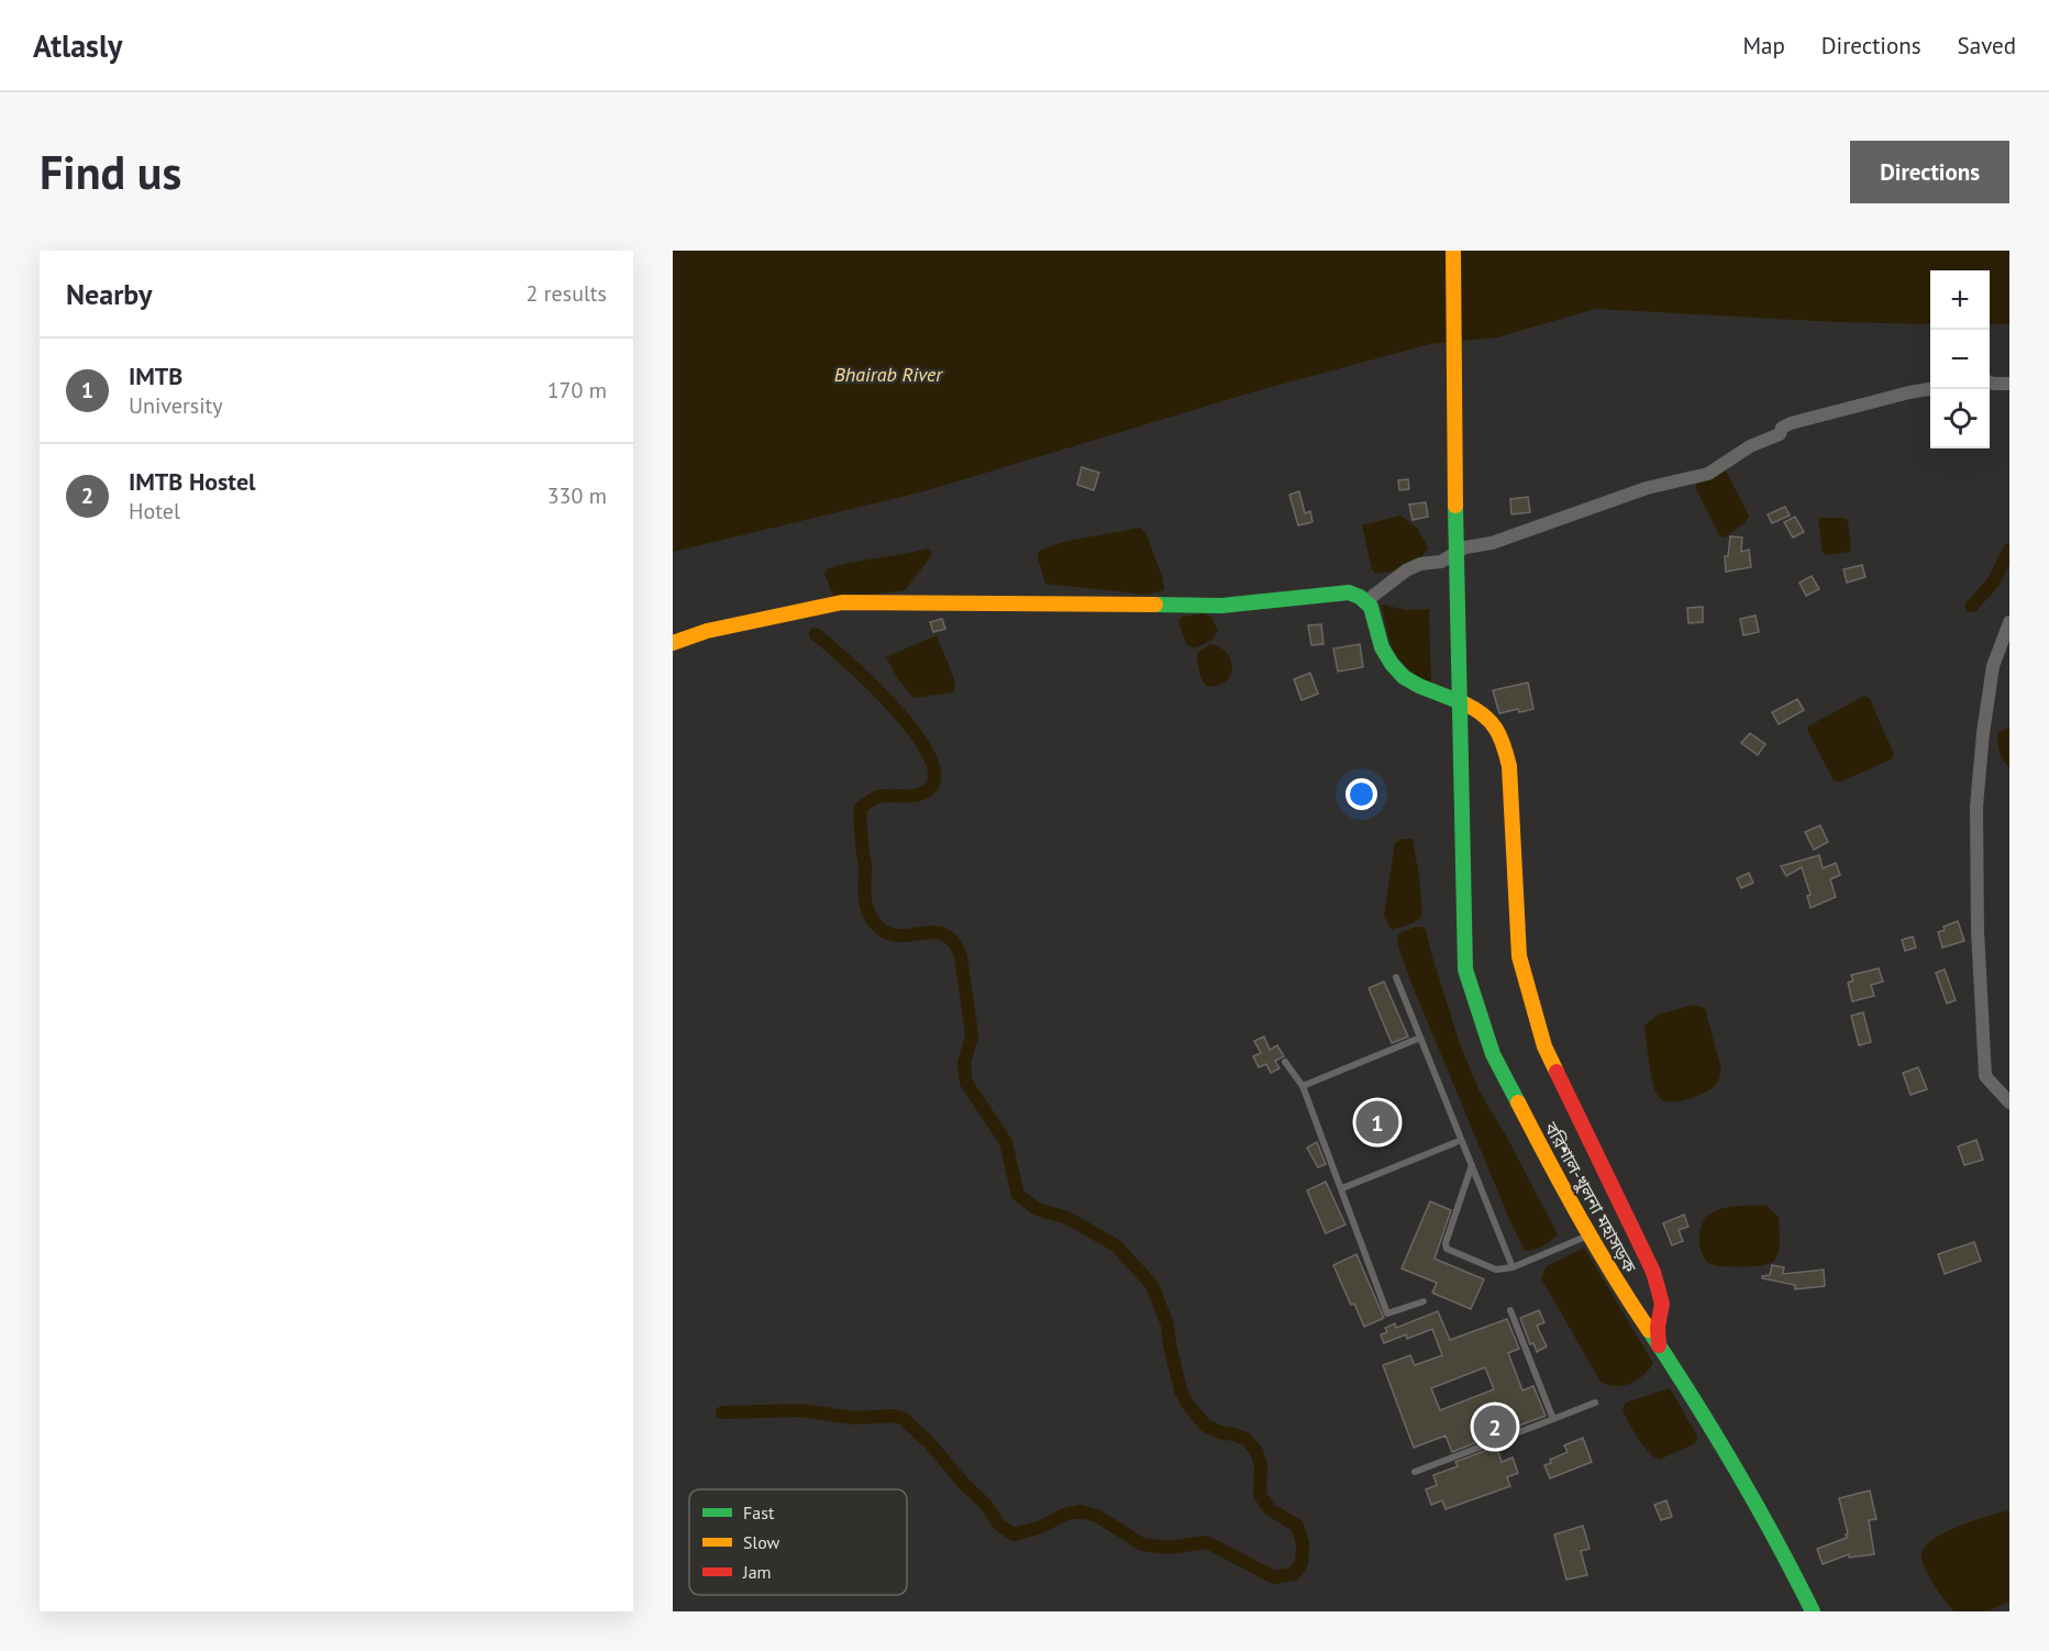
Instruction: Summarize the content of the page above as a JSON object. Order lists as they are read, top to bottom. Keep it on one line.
{"streets":{"main road":["বরিশাল-খুলনা মহাসড়ক"]},"water":["Bhairab River"],"legend":["Fast","Slow","Jam"],"page":{"header":"Atlasly","nav":["Map","Directions","Saved"],"buttons":"Directions","title":"Find us","heading":["Nearby","2 results"],"map_buttons":["+","−"],"list":[{"mark":"1","name":"IMTB","note":"University","value":"170 m"},{"mark":"2","name":"IMTB Hostel","note":"Hotel","value":"330 m"}],"pins":["1","2"]}}
